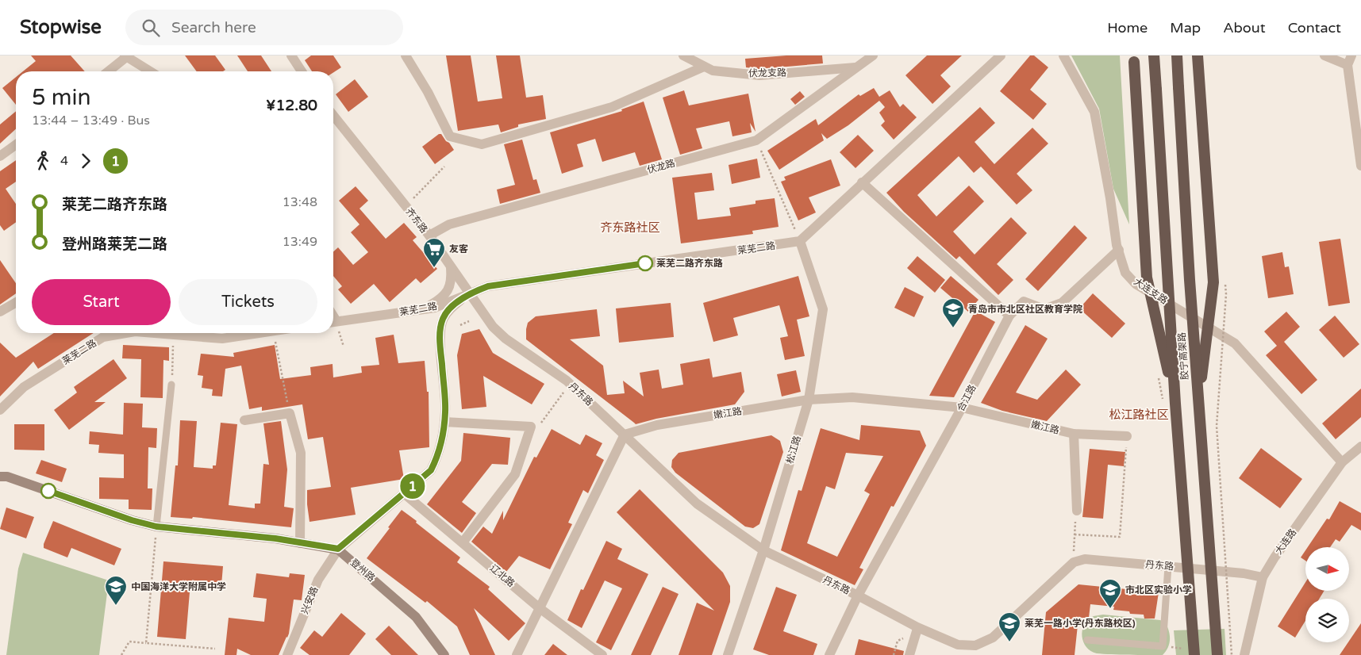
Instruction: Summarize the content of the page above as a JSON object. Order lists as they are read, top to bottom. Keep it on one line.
{"streets":{"highway":["胶宁高架路"],"main road":["登州路"],"street":["伏龙支路","伏龙路","齐东路","莱芜二路","大连支路","丹东路","合江路","嫩江路","松江路","大连路","辽北路","兴安路"]},"crossings":[["伏龙支路","伏龙路"],["伏龙路","齐东路"],["齐东路","莱芜二路"],["齐东路","丹东路"],["莱芜二路","丹东路"],["莱芜二路","松江路"],["大连支路","合江路"],["大连支路","大连路"],["丹东路","合江路"],["丹东路","嫩江路"],["丹东路","松江路"],["丹东路","大连路"],["合江路","嫩江路"],["嫩江路","松江路"],["登州路","兴安路"]],"districts":["齐东路社区","松江路社区"],"places":{"other":["莱芜二路齐东路"],"supermarket":["友客"],"school or university":["青岛市市北区社区教育学院","中国海洋大学附属中学","市北区实验小学","莱芜一路小学(丹东路校区)"]},"lines":["bus line 1"],"north":"right","page":{"header":"Stopwise","search":"Search here","nav":["Home","Map","About","Contact"],"on_map":"1","heading":["5 min","13:44 – 13:49 · Bus","¥12.80"],"legs":["4","1"],"list":[{"name":"莱芜二路齐东路","value":"13:48"},{"name":"登州路莱芜二路","value":"13:49"}],"buttons":["Start","Tickets"]}}
